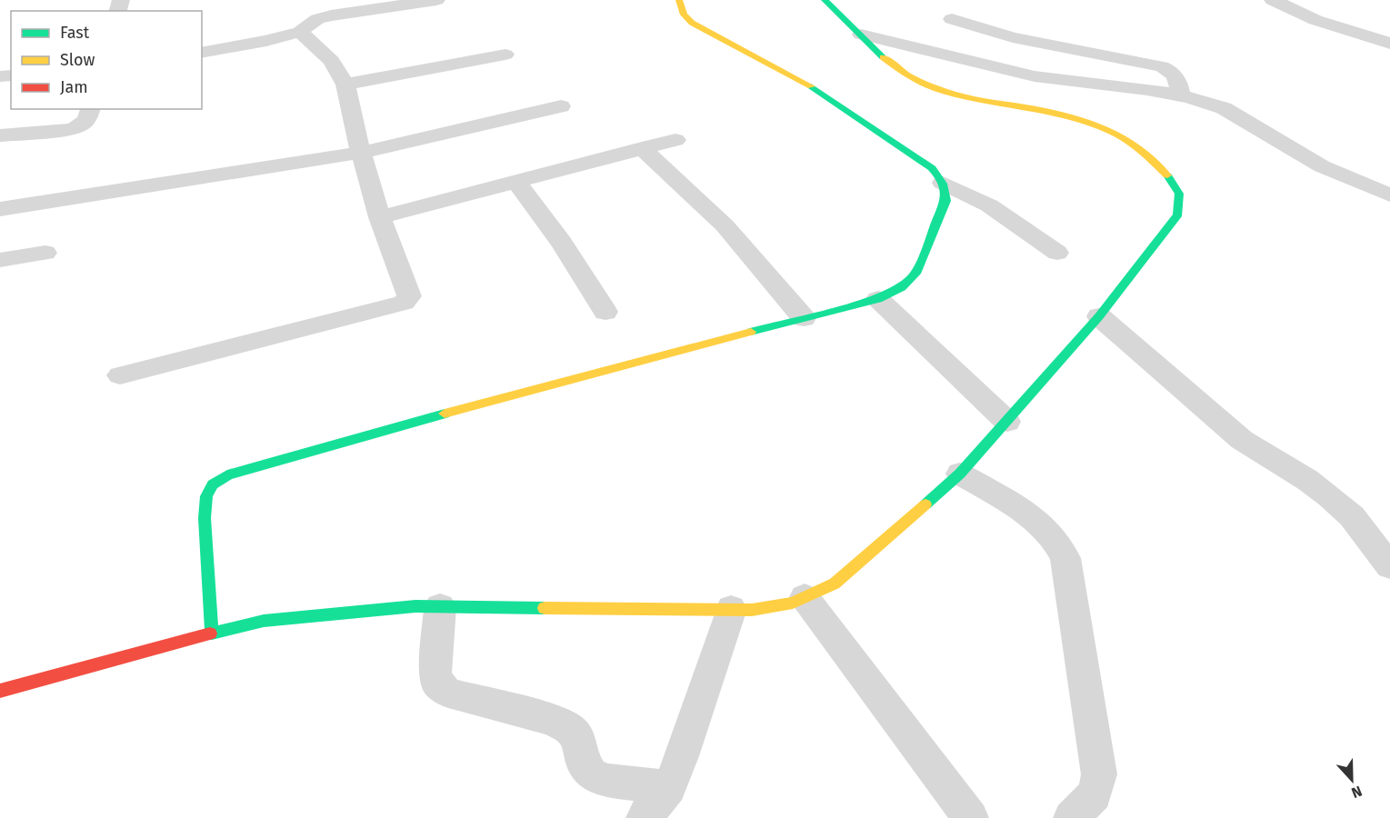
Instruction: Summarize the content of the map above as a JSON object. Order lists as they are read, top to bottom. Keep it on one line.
{"legend":["Fast","Slow","Jam"],"north":"bottom"}
